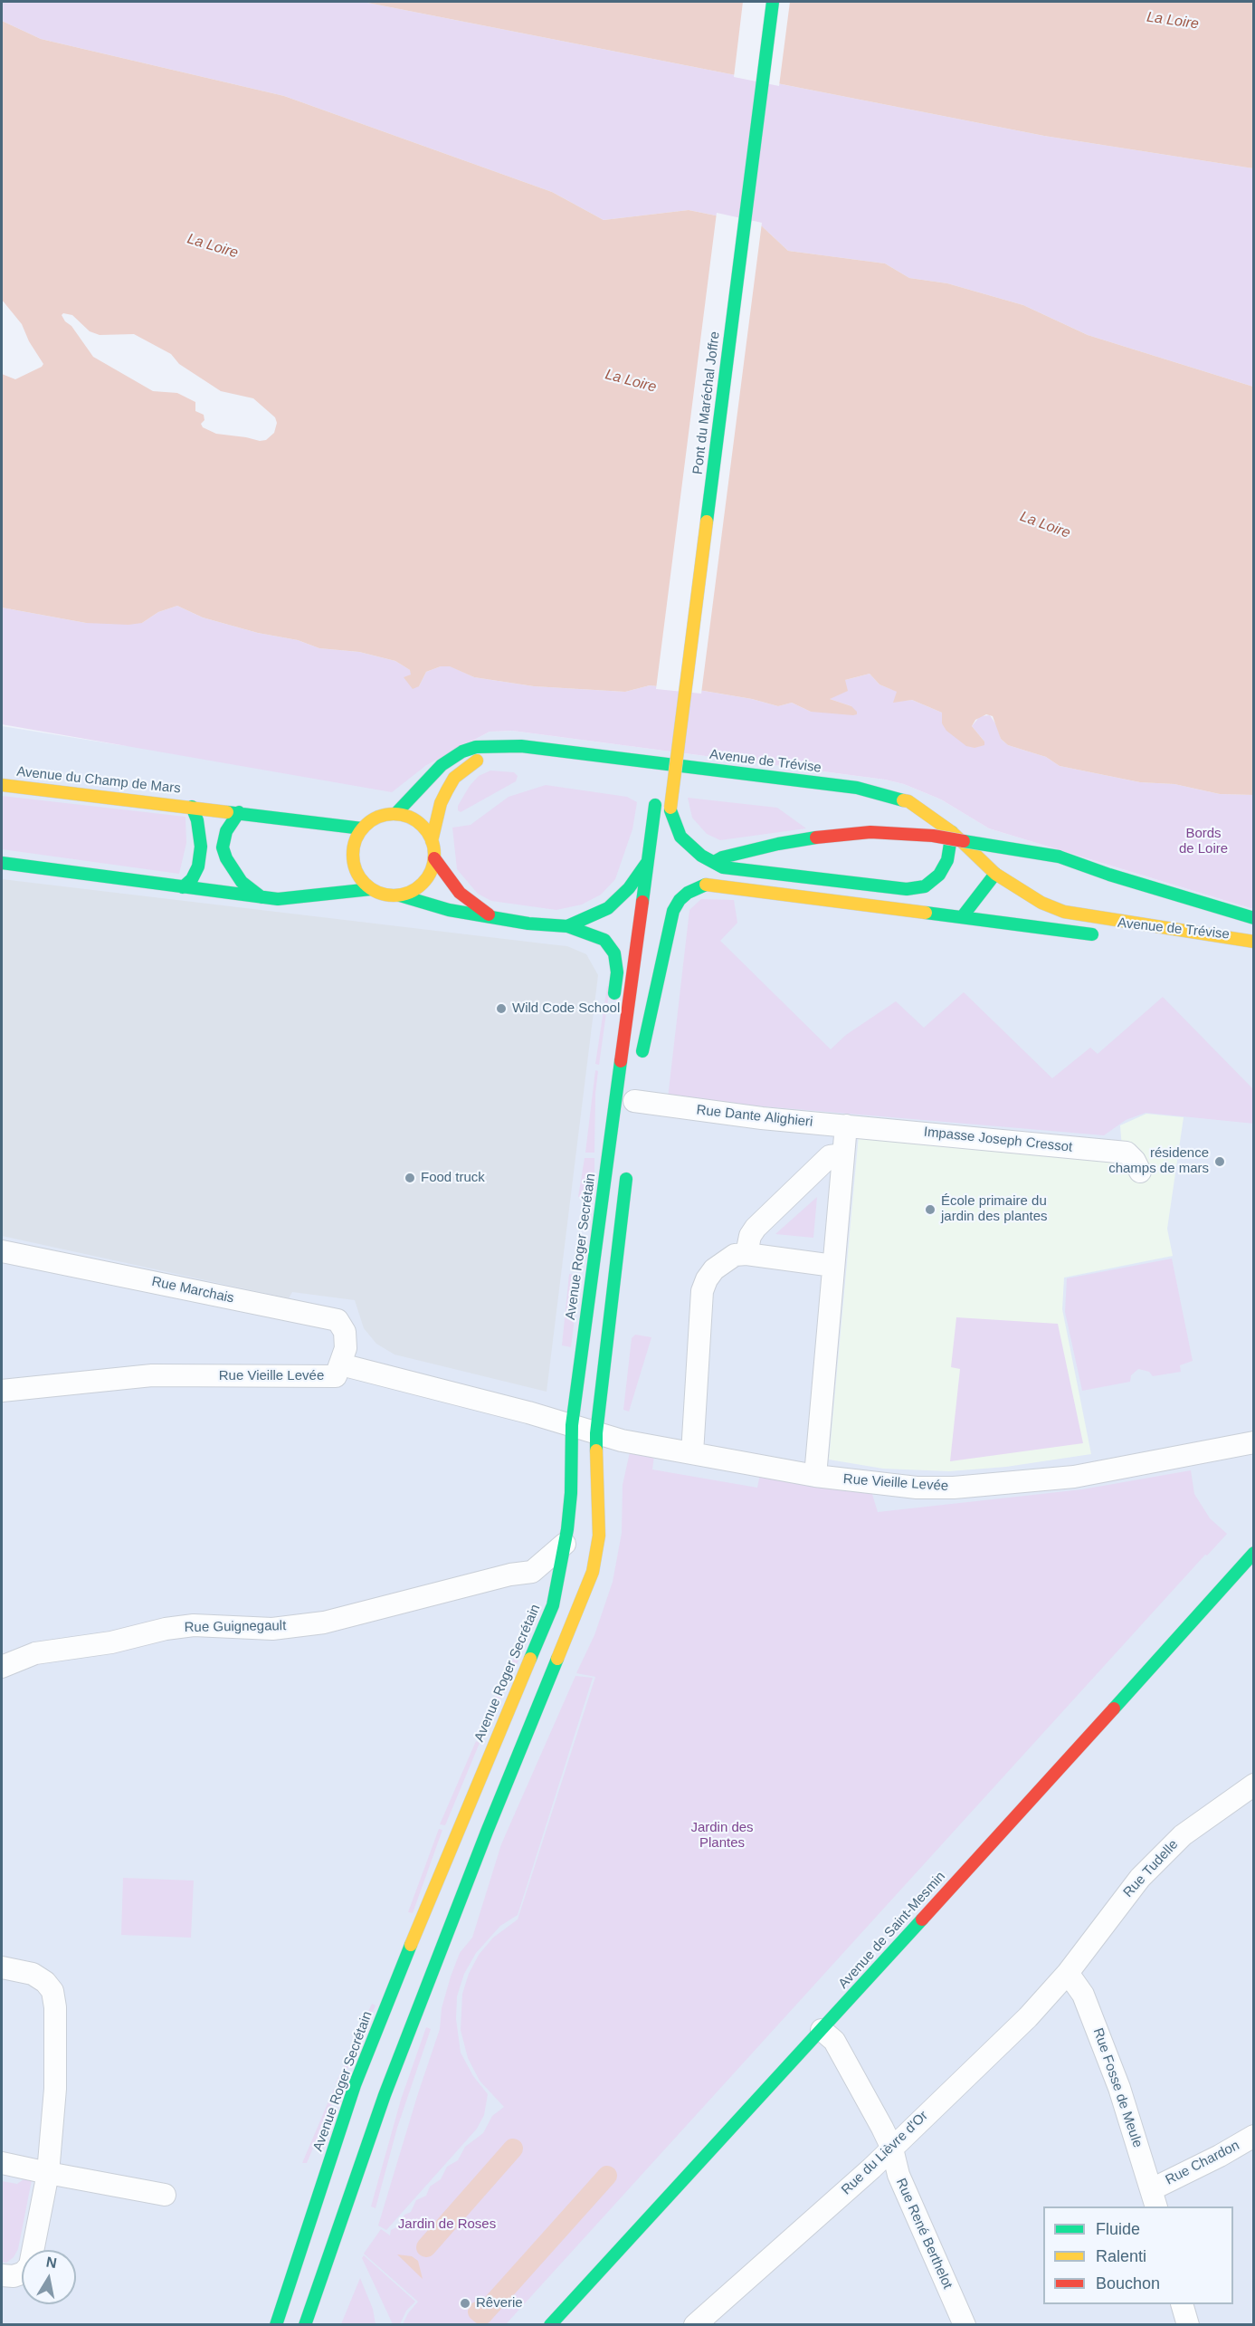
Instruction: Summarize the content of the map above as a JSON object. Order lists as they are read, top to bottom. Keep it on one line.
{"streets":{"main road":["Pont du Maréchal Joffre","Avenue de Trévise","Avenue du Champ de Mars","Avenue Roger Secrétain","Avenue de Saint-Mesmin"],"street":["Rue Dante Alighieri","Impasse Joseph Cressot","Rue Marchais","Rue Vieille Levée","Rue Guignegault","Rue Tudelle","Rue Fosse de Meule","Rue du Lièvre d'Or","Rue Chardon","Rue René Berthelot"]},"crossings":[["Avenue de Trévise","Avenue du Champ de Mars"],["Rue Dante Alighieri","Impasse Joseph Cressot"],["Avenue Roger Secrétain","Rue Vieille Levée"],["Rue Marchais","Rue Vieille Levée"],["Rue Tudelle","Rue Fosse de Meule"],["Rue Tudelle","Rue du Lièvre d'Or"],["Avenue de Saint-Mesmin","Rue René Berthelot"],["Rue Fosse de Meule","Rue du Lièvre d'Or"],["Rue Fosse de Meule","Rue Chardon"],["Rue du Lièvre d'Or","Rue René Berthelot"]],"water":["La Loire"],"parks":["Bords de Loire","Jardin des Plantes","Jardin de Roses"],"places":["Wild Code School","résidence champs de mars","Food truck","École primaire du jardin des plantes","Rêverie"],"legend":["Fluide","Ralenti","Bouchon"],"north":"top"}
